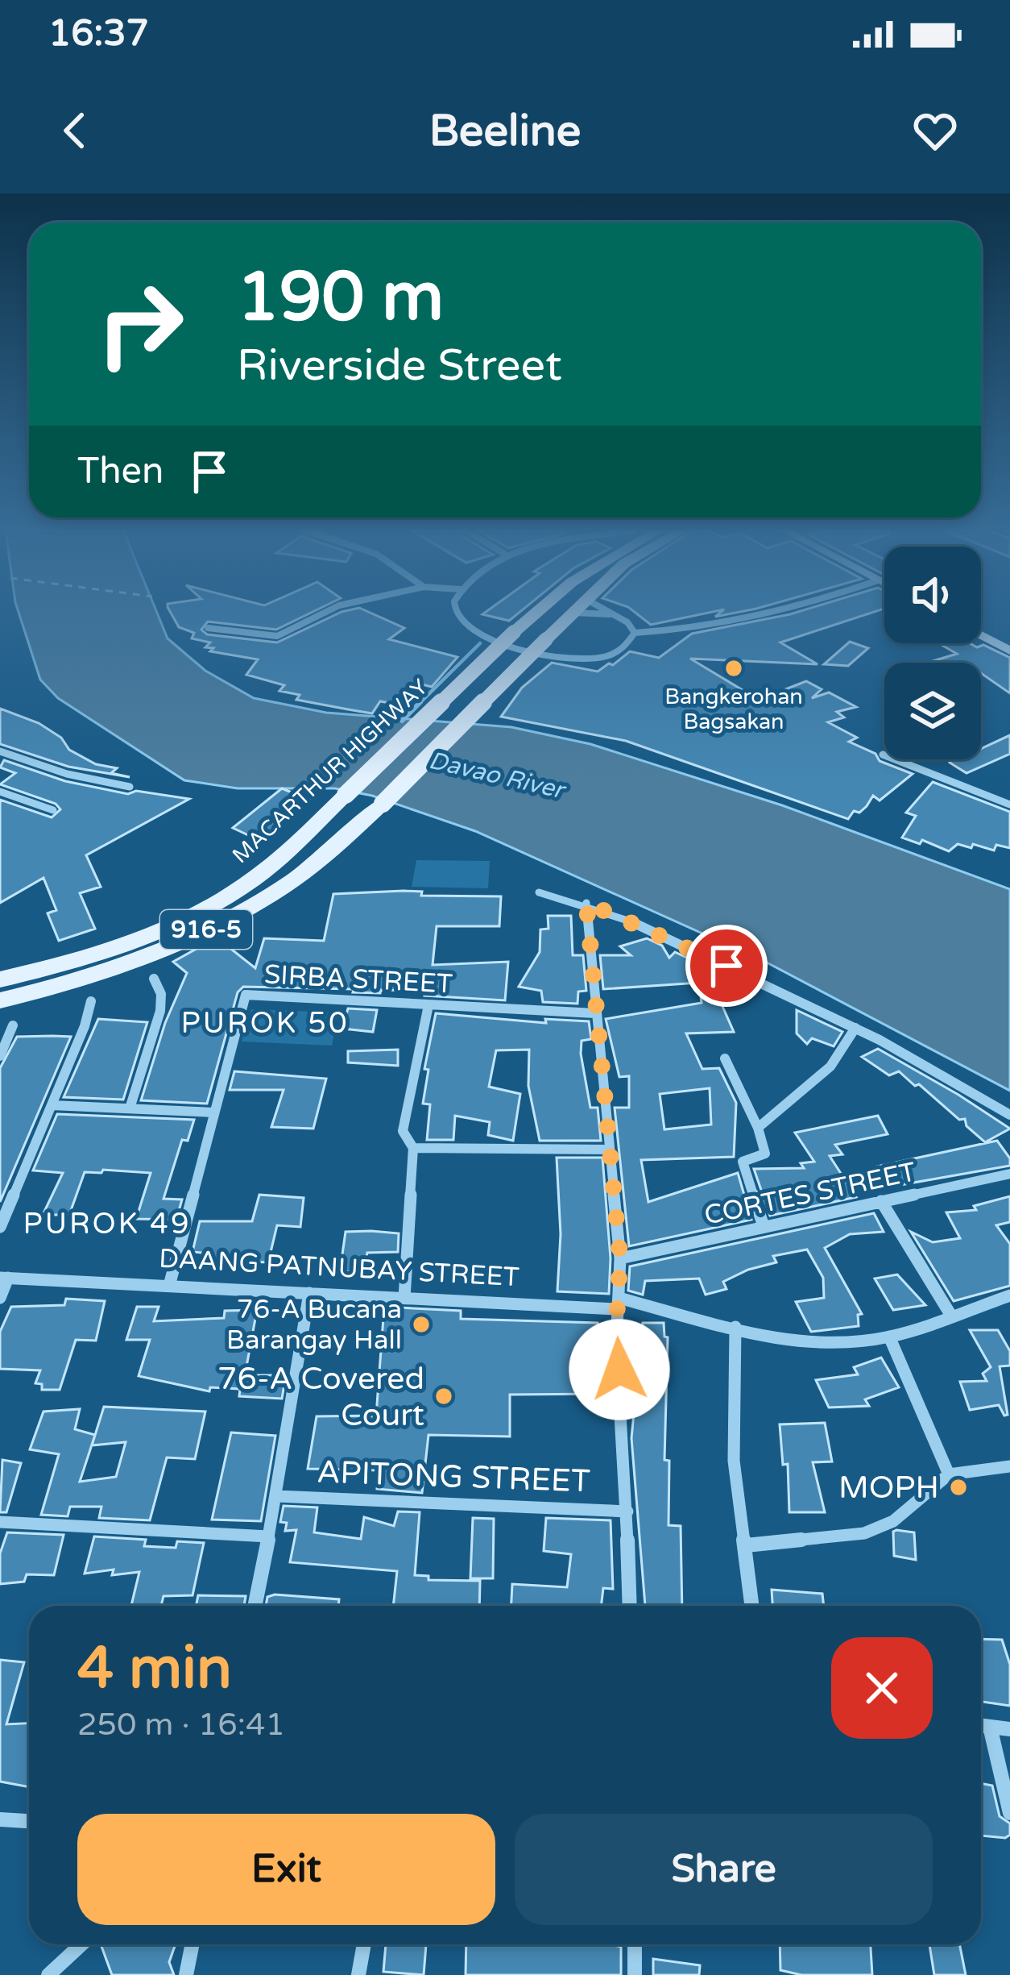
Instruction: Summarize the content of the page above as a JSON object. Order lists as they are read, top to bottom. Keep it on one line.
{"streets":{"main road":["MACARTHUR HIGHWAY","916-5"],"street":["SIRBA STREET","CORTES STREET","DAANG PATNUBAY STREET","APITONG STREET"]},"crossings":[["SIRBA STREET","DAANG PATNUBAY STREET"]],"districts":["PUROK 50","PUROK 49"],"water":["Davao River"],"places":["Bangkerohan Bagsakan","76-A Bucana Barangay Hall","76-A Covered Court","MOPH"],"page":{"status":"16:37","header":"Beeline","turn":["190 m","Riverside Street"],"then":"Then","heading":["4 min","250 m · 16:41"],"buttons":["Exit","Share"]}}
